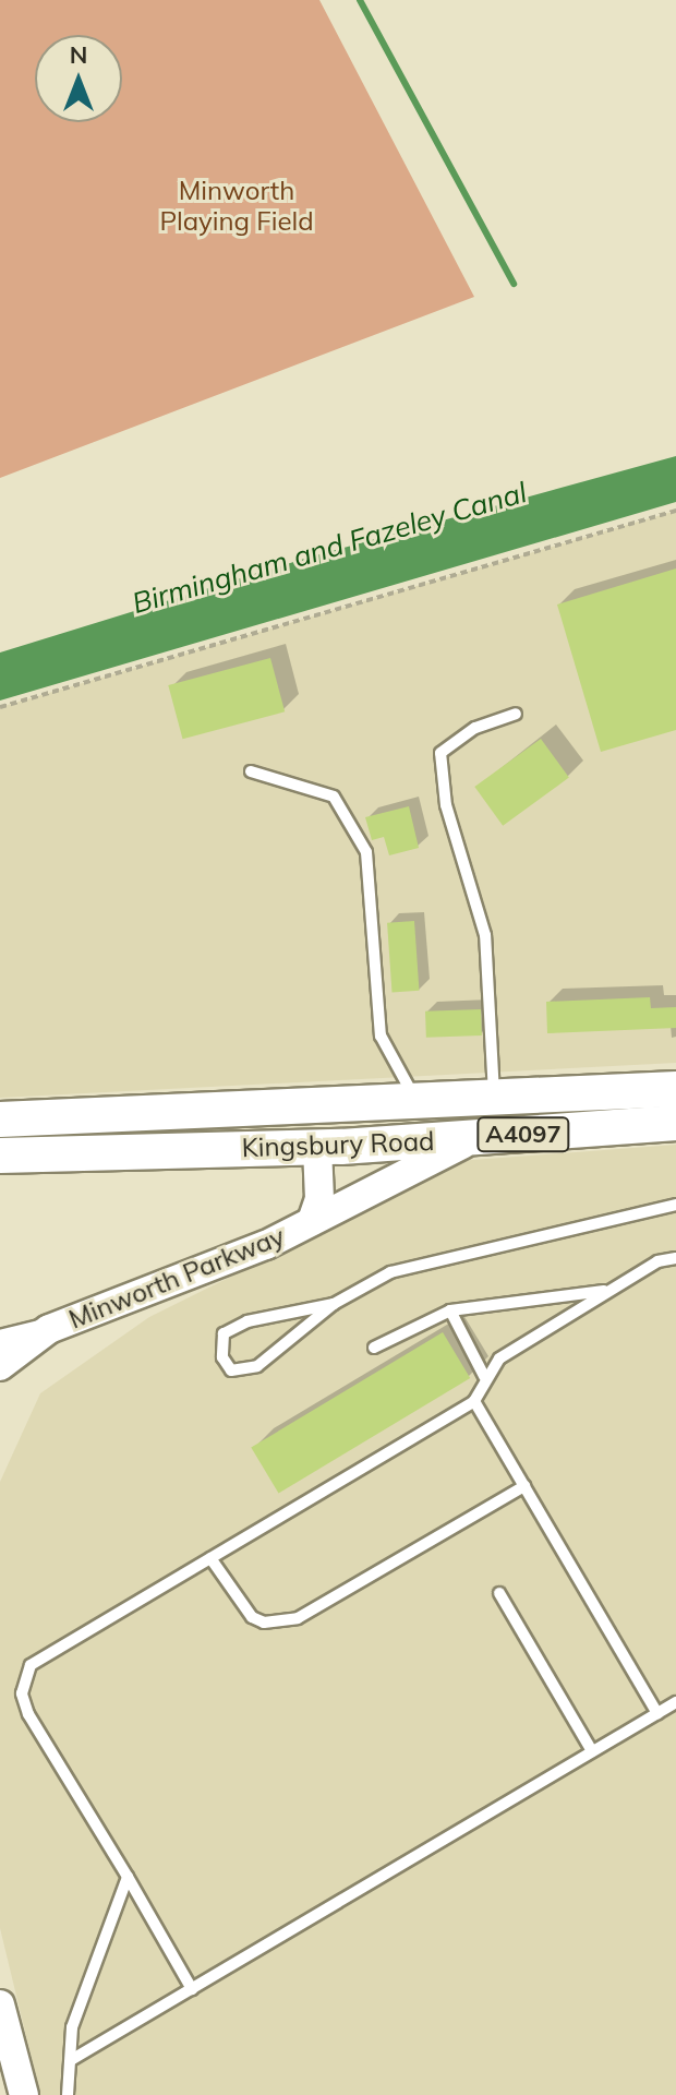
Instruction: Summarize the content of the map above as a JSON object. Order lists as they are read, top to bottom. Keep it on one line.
{"streets":{"main road":["A4097","Kingsbury Road"],"street":["Minworth Parkway"]},"crossings":[["Kingsbury Road","Minworth Parkway"]],"water":["Birmingham and Fazeley Canal"],"parks":["Minworth Playing Field"],"north":"top"}
